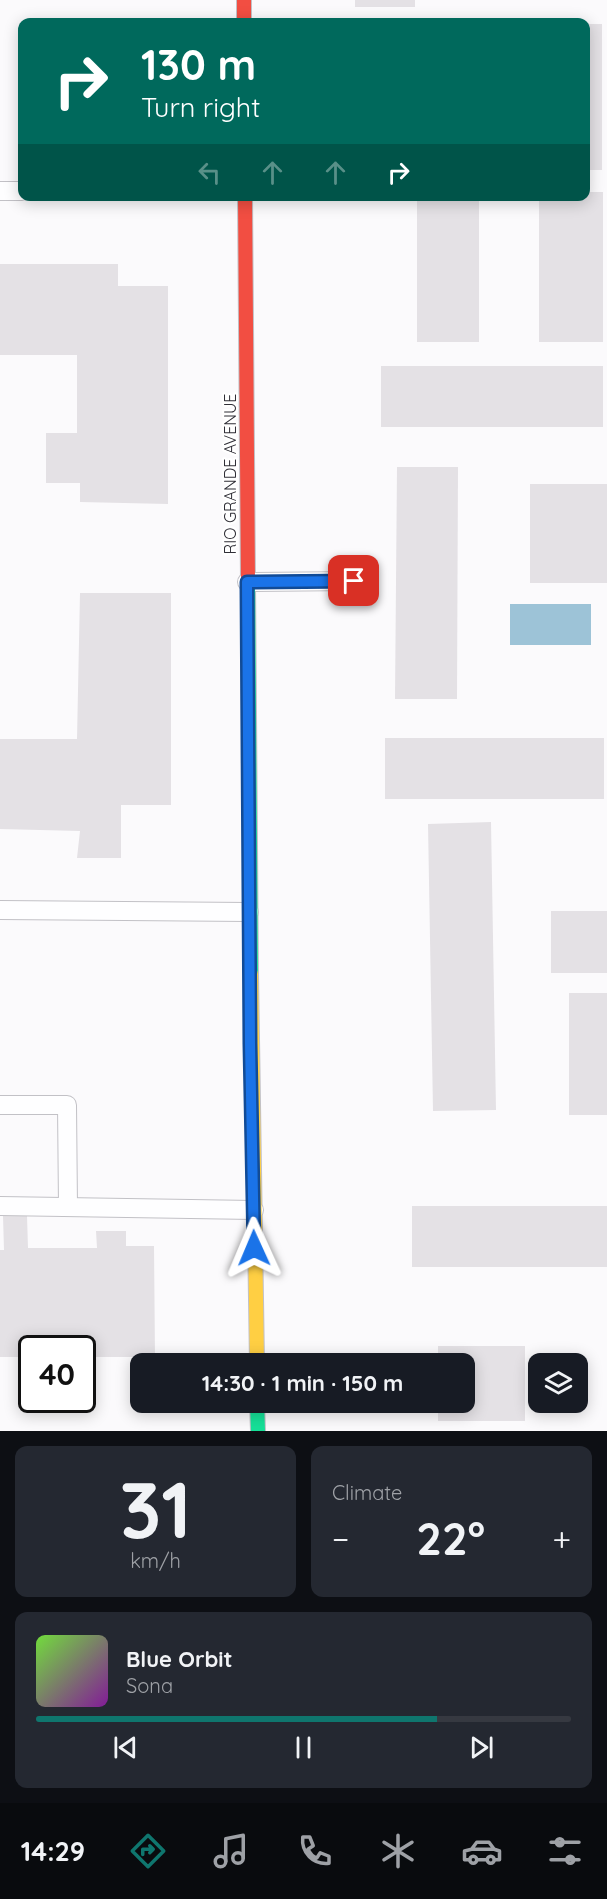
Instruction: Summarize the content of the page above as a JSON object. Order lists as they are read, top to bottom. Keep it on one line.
{"streets":{"street":["RIO GRANDE AVENUE"]},"page":{"turn":["130 m","Turn right"],"limit":"40","trip":"14:30 · 1 min · 150 m","tile":[["31","km/h"],"Climate"],"heat":["−","22°","+"],"song":["Blue Orbit","Sona"],"tabs":"14:29"}}
